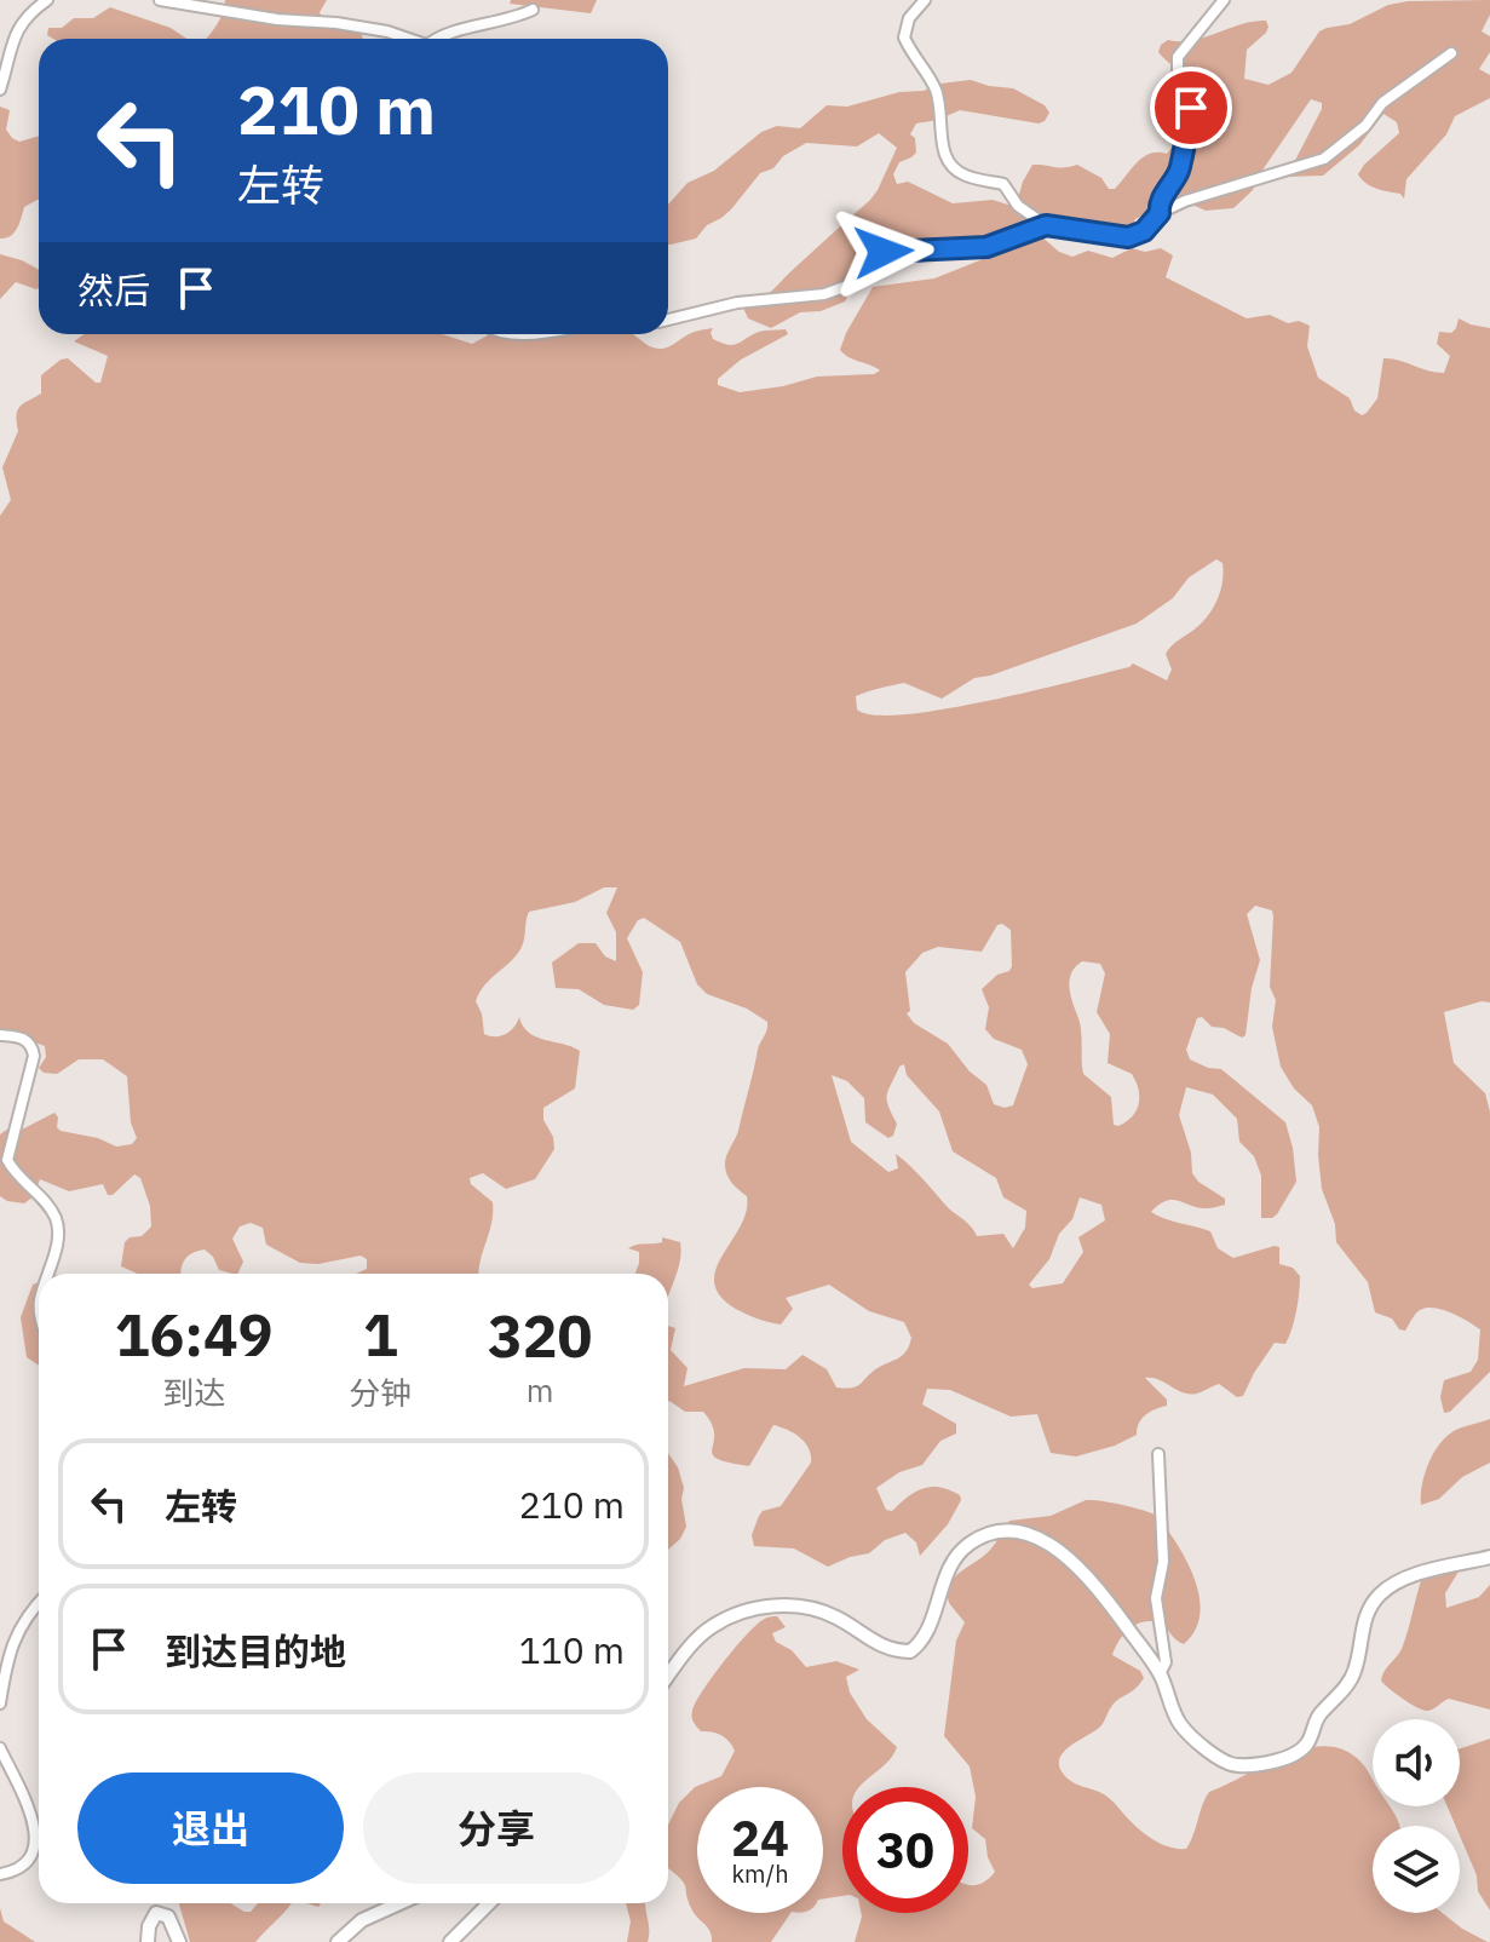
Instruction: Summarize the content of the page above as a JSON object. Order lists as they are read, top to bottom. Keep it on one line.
{"page":{"turn":["210 m","左转"],"then":"然后","eta":["16:49","到达","1","分钟","320","m"],"list":[{"name":"左转","value":"210 m"},{"name":"到达目的地","value":"110 m"}],"buttons":["退出","分享"],"speed":"24 km/h","limit":"30"}}
